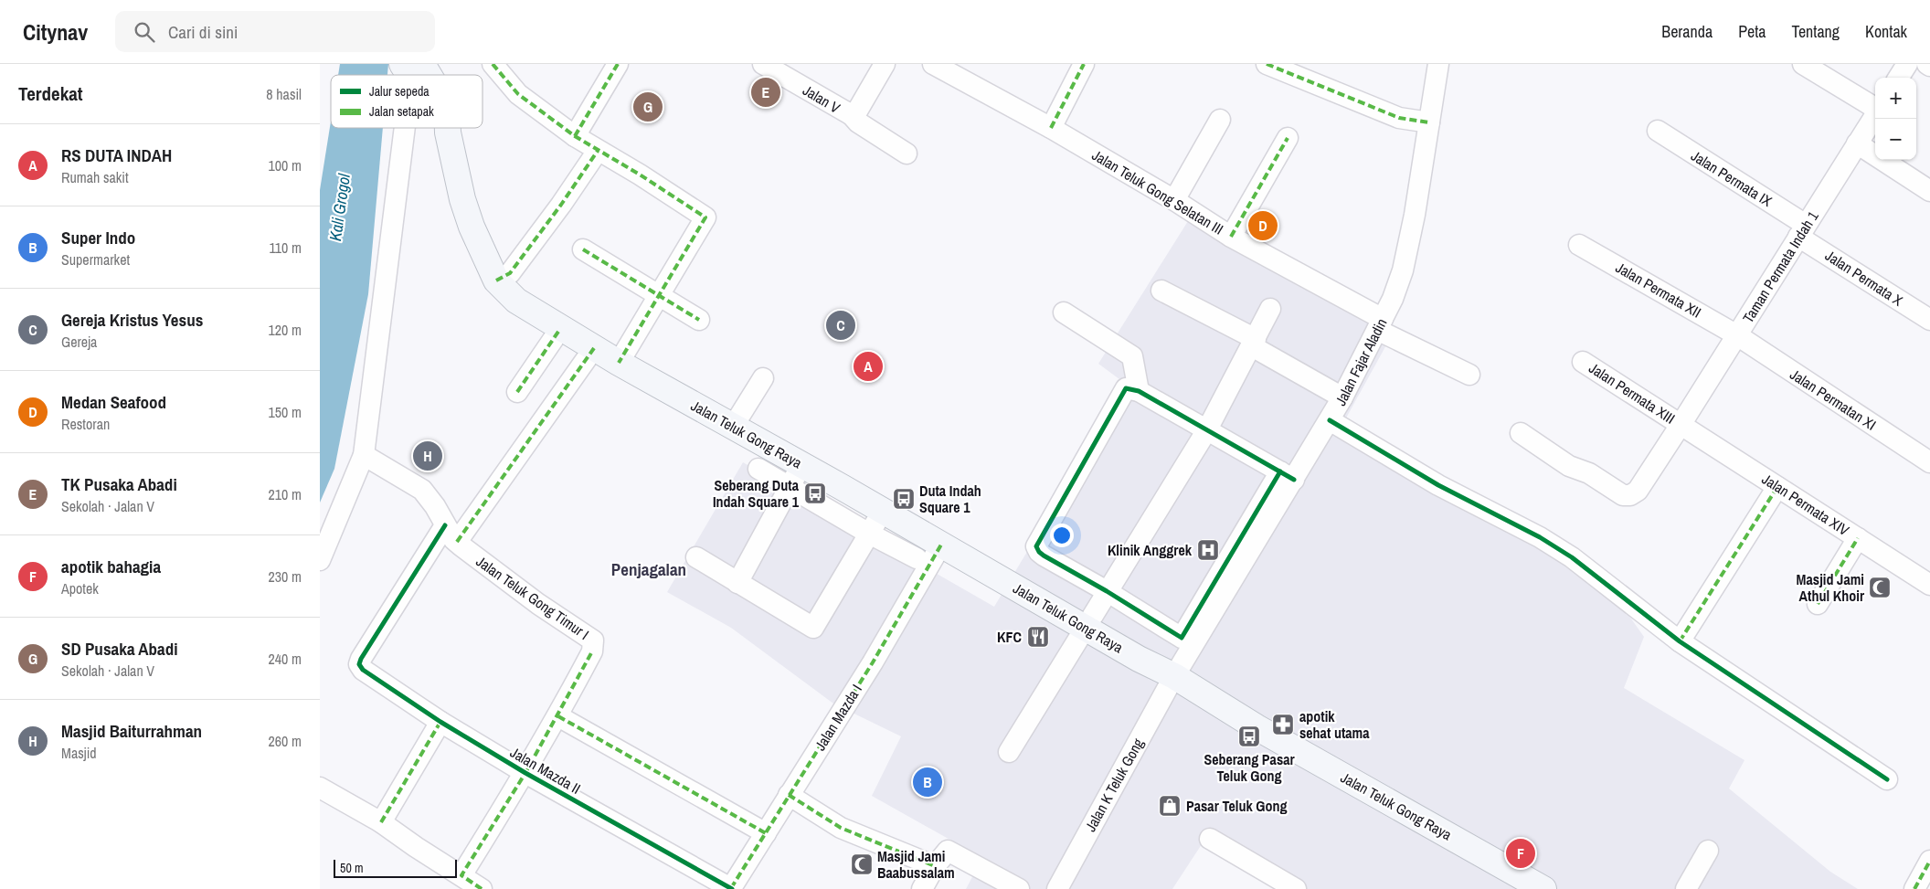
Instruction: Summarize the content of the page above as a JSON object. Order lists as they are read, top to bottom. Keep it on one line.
{"streets":{"main road":["Jalan Teluk Gong Raya"],"street":["Jalan V","Jalan Permata IX","Jalan Teluk Gong Selatan III","Taman Permata Indah 1","Jalan Permata X","Jalan Permata XII","Jalan Fajar Aladin","Jalan Permata XIII","Jalan Permatan XI","Jalan Permata XIV","Jalan Teluk Gong Timur I","Jalan Mazda I","Jalan Mazda II","Jalan K Teluk Gong"]},"crossings":[["Jalan Permata IX","Taman Permata Indah 1"],["Jalan Permata IX","Jalan Permata X"],["Jalan Teluk Gong Selatan III","Jalan Fajar Aladin"],["Taman Permata Indah 1","Jalan Permata X"],["Taman Permata Indah 1","Jalan Permata XII"],["Taman Permata Indah 1","Jalan Permata XIII"],["Taman Permata Indah 1","Jalan Permatan XI"],["Taman Permata Indah 1","Jalan Permata XIV"],["Jalan Permata XII","Jalan Permatan XI"],["Jalan Fajar Aladin","Jalan Teluk Gong Raya"],["Jalan Fajar Aladin","Jalan K Teluk Gong"],["Jalan Permata XIII","Jalan Permata XIV"],["Jalan Teluk Gong Raya","Jalan Mazda I"],["Jalan Teluk Gong Raya","Jalan K Teluk Gong"],["Jalan Teluk Gong Timur I","Jalan Mazda II"],["Jalan Mazda I","Jalan Mazda II"]],"districts":["Penjagalan"],"water":["Kali Grogol"],"places":{"bus stop":["Seberang Duta Indah Square 1","Duta Indah Square 1","Seberang Pasar Teluk Gong"],"hospital":["Klinik Anggrek"],"mosque":["Masjid Jami Athul Khoir","Masjid Jami Baabussalam"],"restaurant":["KFC"],"pharmacy":["apotik sehat utama"],"shop":["Pasar Teluk Gong"]},"legend":["Jalur sepeda","Jalan setapak"],"scale_bar":"50 m","page":{"header":"Citynav","search":"Cari di sini","nav":["Beranda","Peta","Tentang","Kontak"],"heading":["Terdekat","8 hasil"],"pins":["E","G","D","C","A","H","B","F"],"map_buttons":["+","−"],"list":[{"mark":"A","name":"RS DUTA INDAH","note":"Rumah sakit","value":"100 m"},{"mark":"B","name":"Super Indo","note":"Supermarket","value":"110 m"},{"mark":"C","name":"Gereja Kristus Yesus","note":"Gereja","value":"120 m"},{"mark":"D","name":"Medan Seafood","note":"Restoran","value":"150 m"},{"mark":"E","name":"TK Pusaka Abadi","note":"Sekolah · Jalan V","value":"210 m"},{"mark":"F","name":"apotik bahagia","note":"Apotek","value":"230 m"},{"mark":"G","name":"SD Pusaka Abadi","note":"Sekolah · Jalan V","value":"240 m"},{"mark":"H","name":"Masjid Baiturrahman","note":"Masjid","value":"260 m"}],"scale":"50 m"}}
